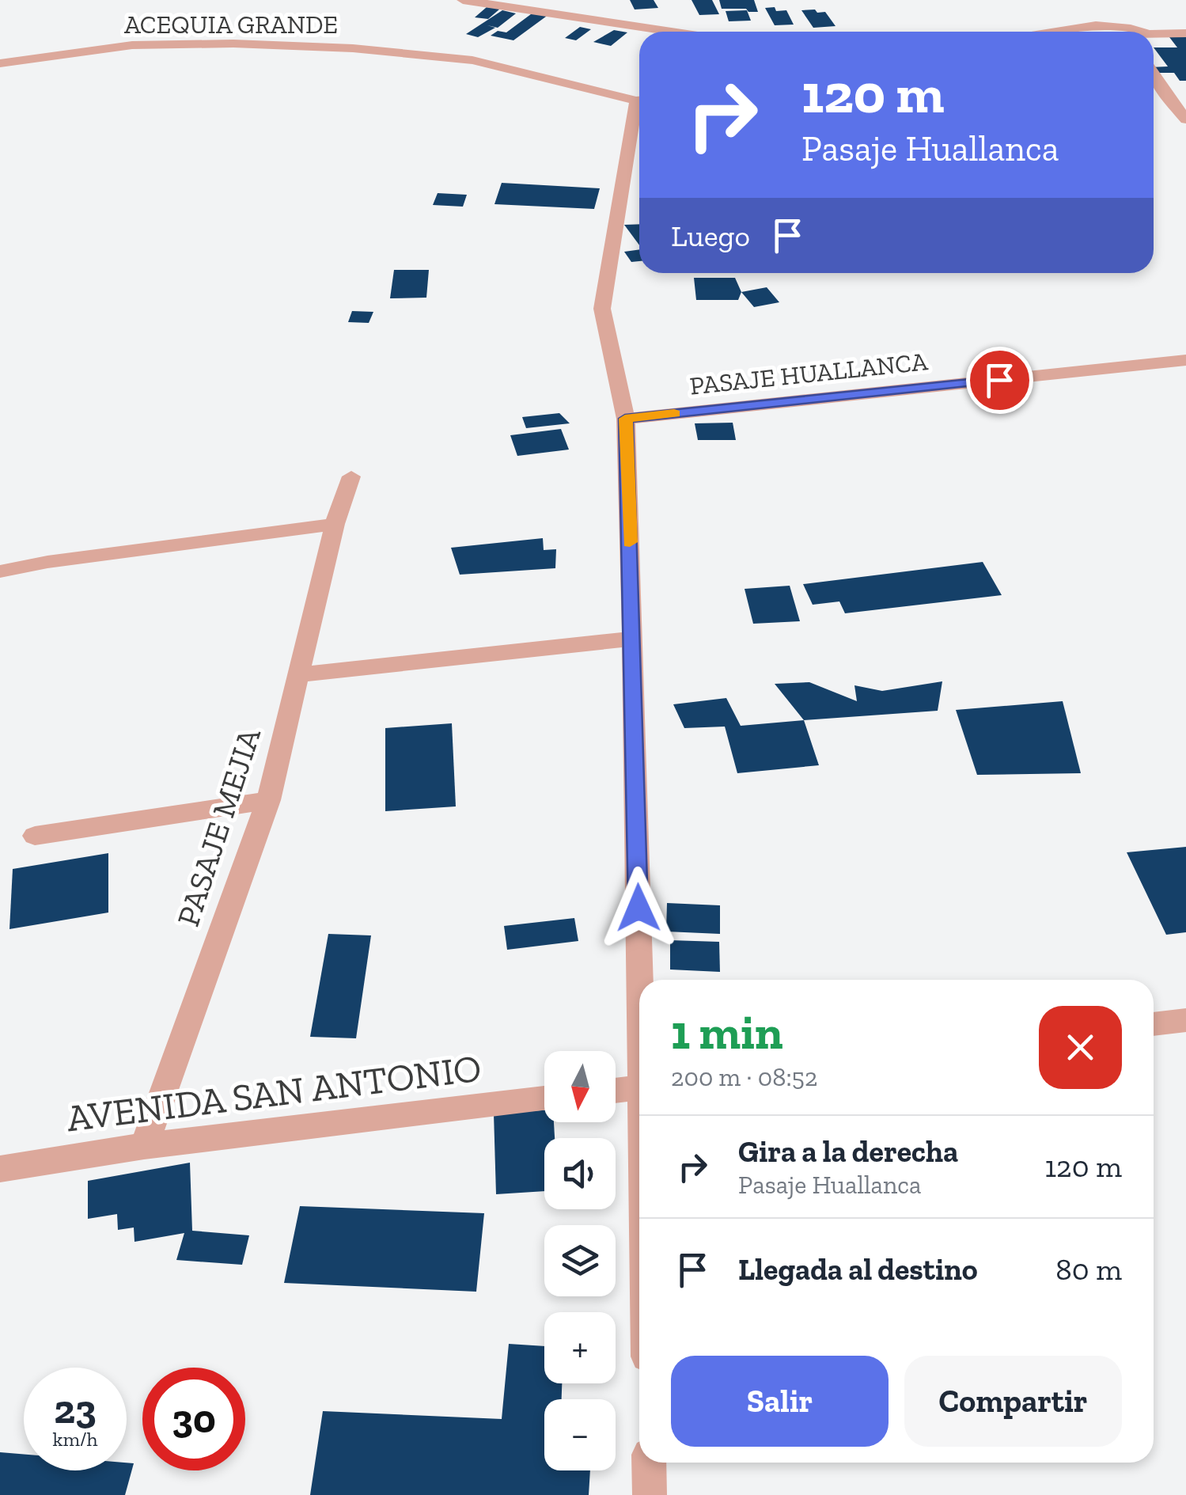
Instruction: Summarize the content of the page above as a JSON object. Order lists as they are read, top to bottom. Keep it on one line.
{"streets":{"street":["ACEQUIA GRANDE","PASAJE HUALLANCA","PASAJE MEJIA","AVENIDA SAN ANTONIO"]},"crossings":[["PASAJE MEJIA","AVENIDA SAN ANTONIO"]],"north":"bottom","page":{"turn":["120 m","Pasaje Huallanca"],"then":"Luego","heading":["1 min","200 m · 08:52"],"map_buttons":["+","−"],"list":[{"name":"Gira a la derecha","note":"Pasaje Huallanca","value":"120 m"},{"name":"Llegada al destino","value":"80 m"}],"buttons":["Salir","Compartir"],"speed":"23 km/h","limit":"30"}}
